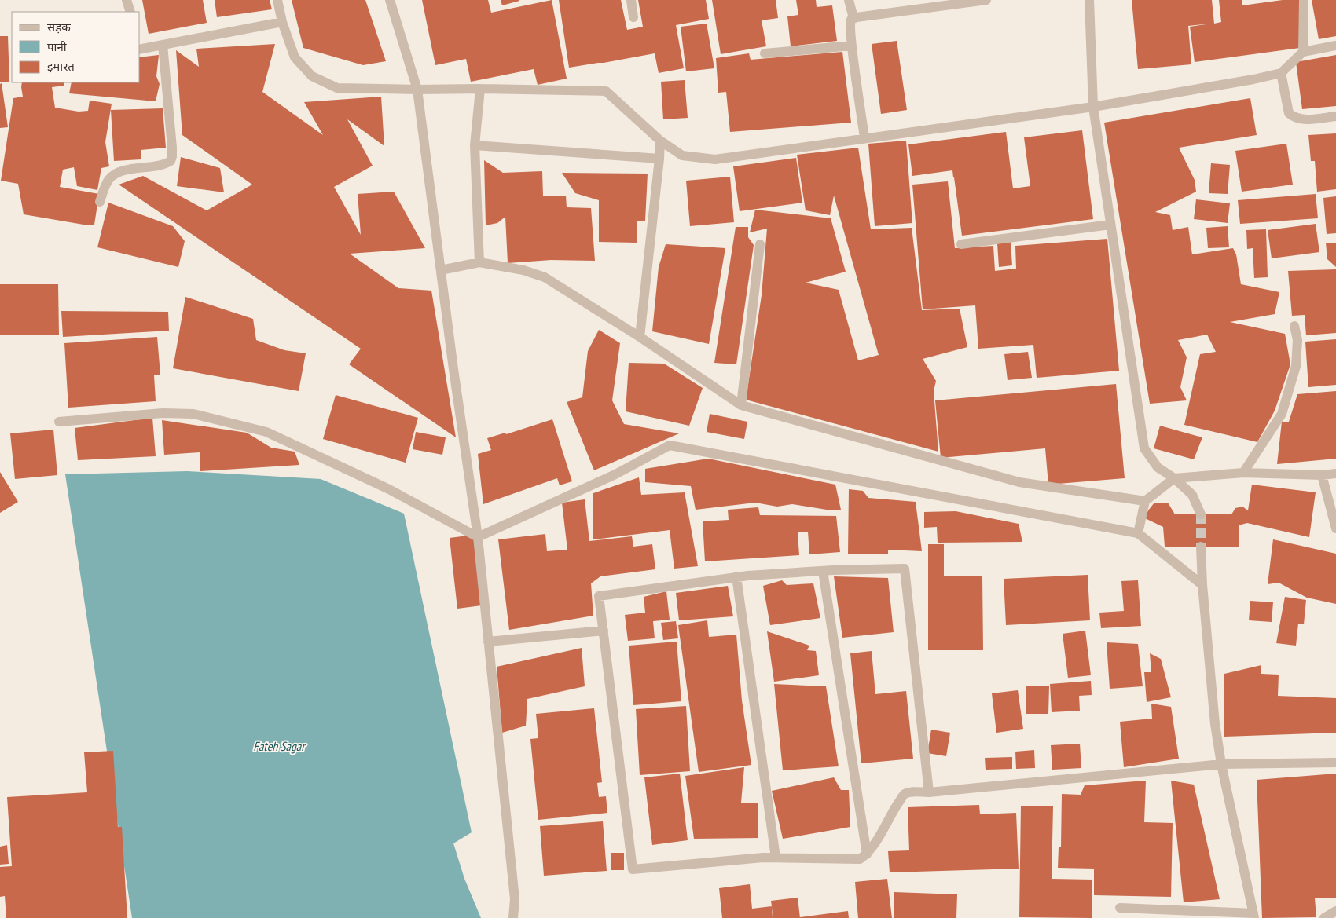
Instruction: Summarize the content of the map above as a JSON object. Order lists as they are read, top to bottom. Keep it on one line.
{"water":["Fateh Sagar"],"legend":["सड़क","पानी","इमारत"]}
